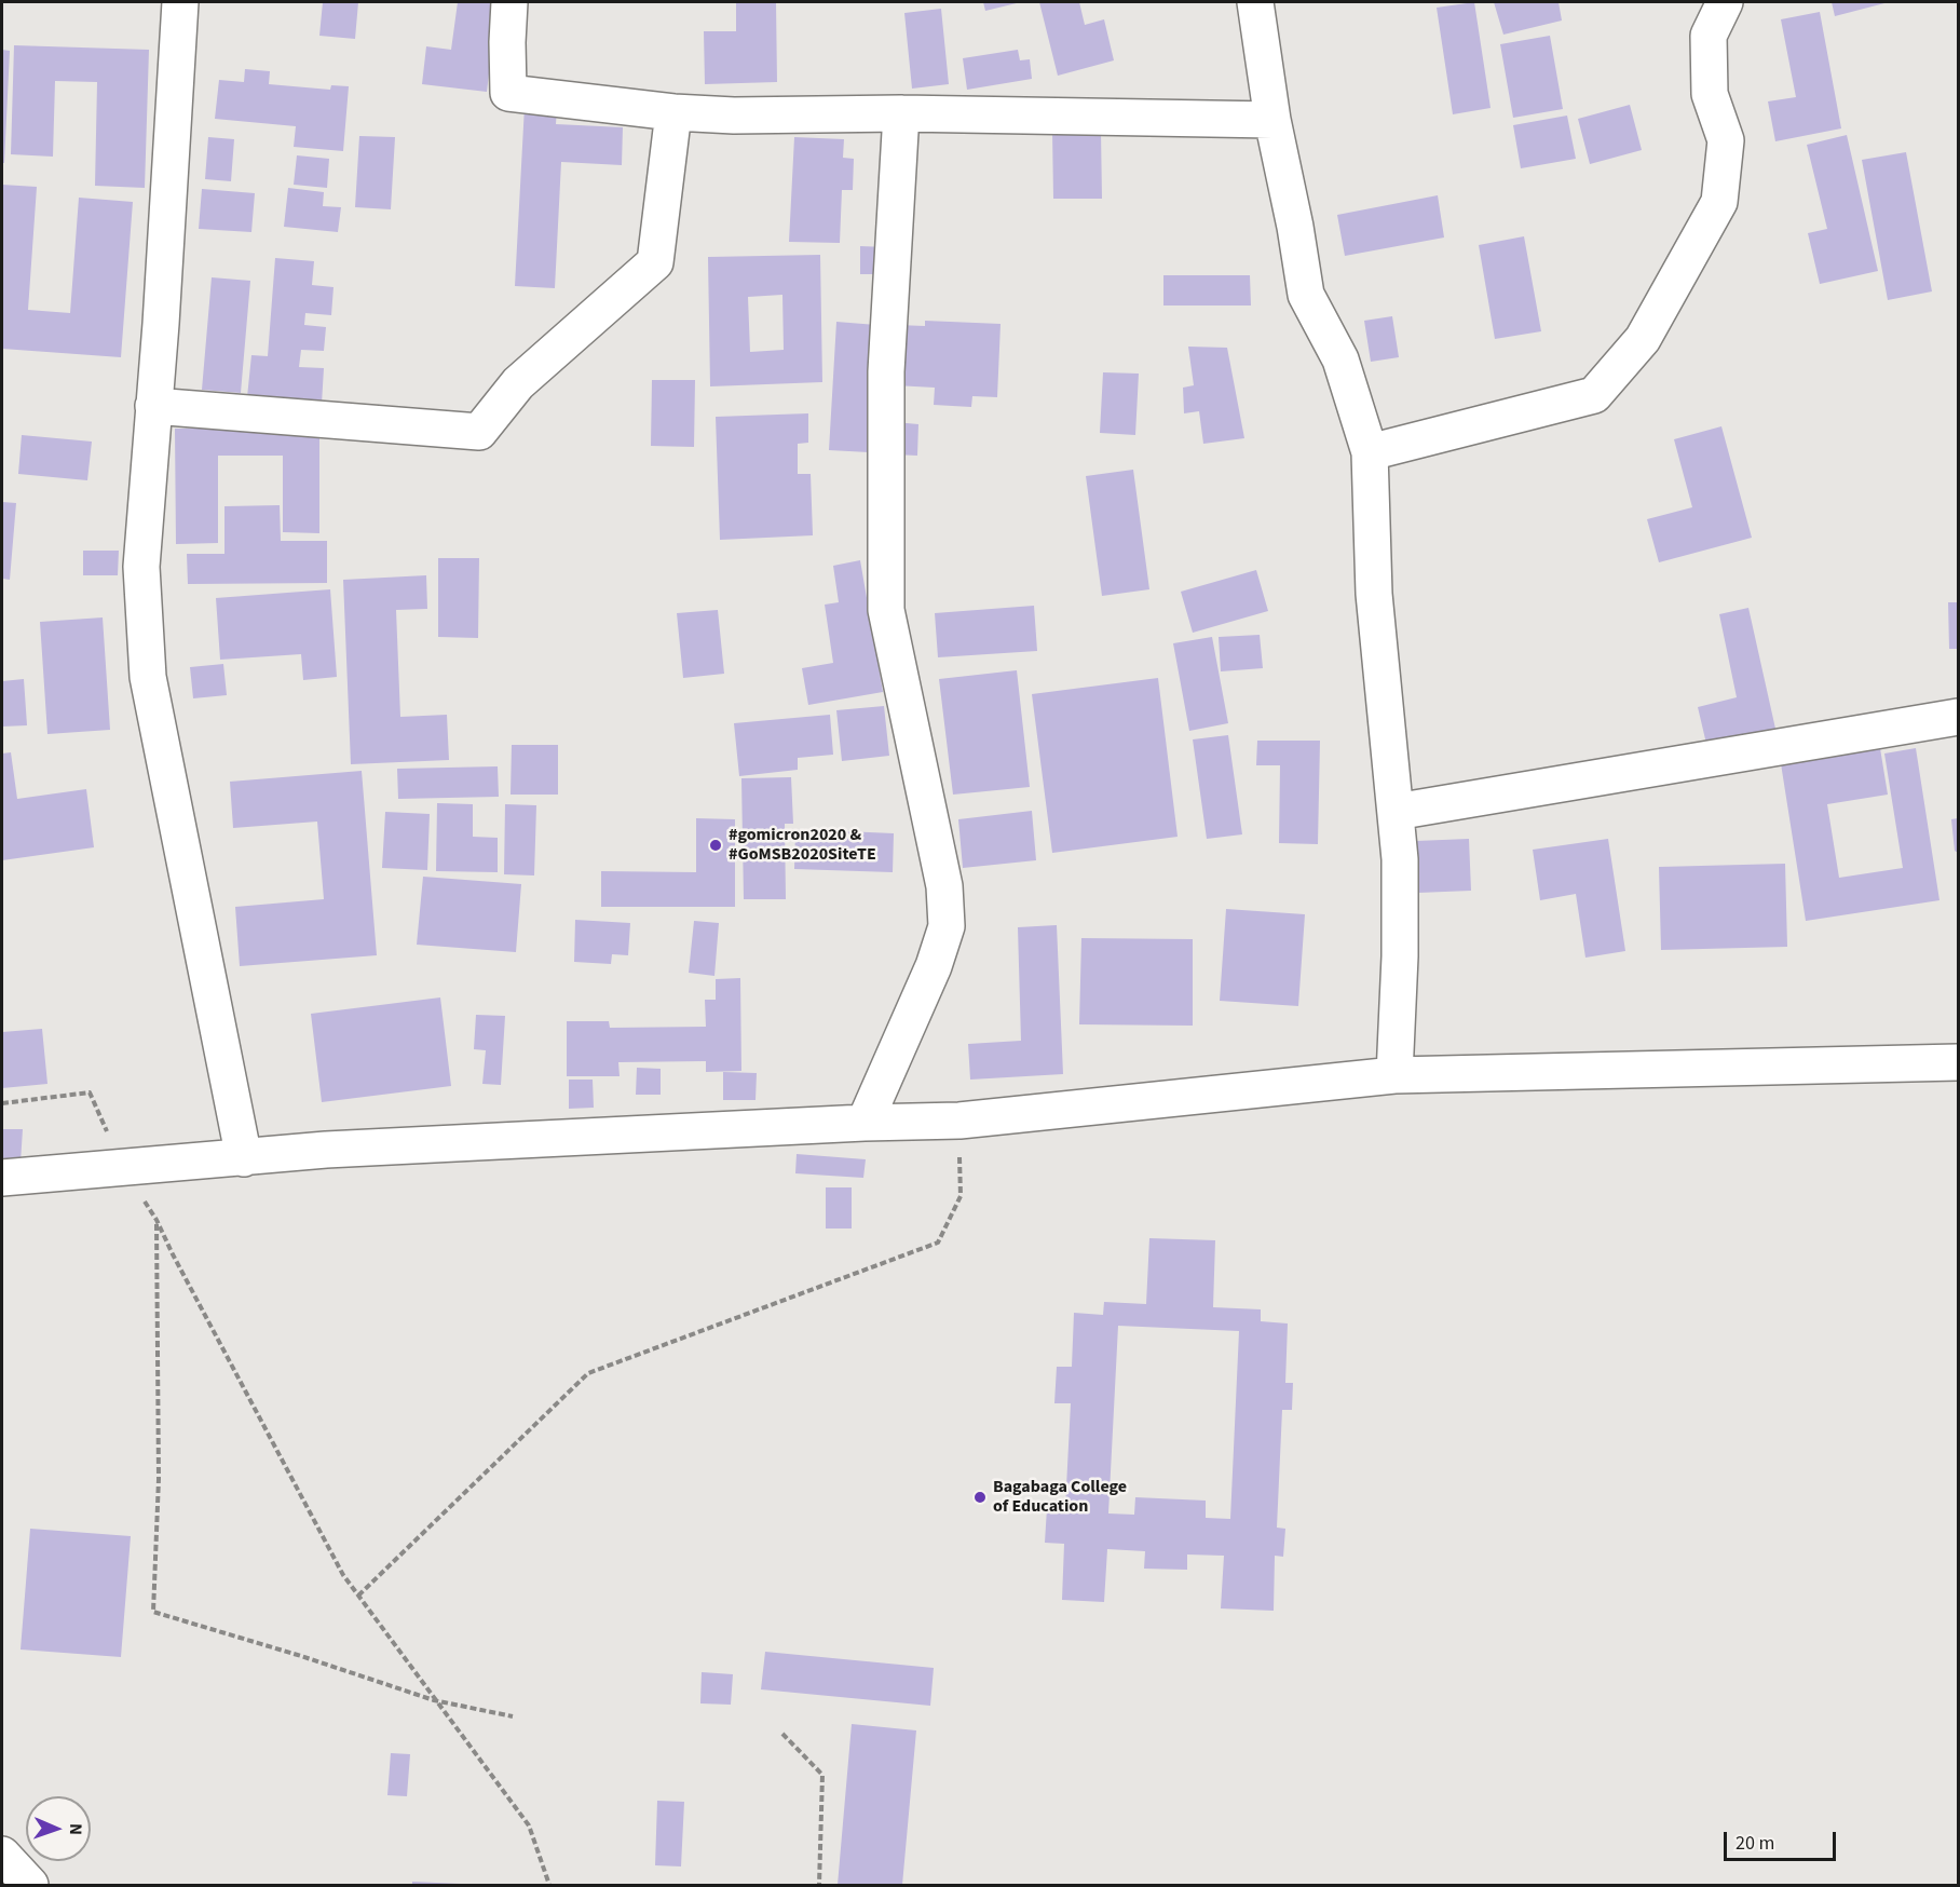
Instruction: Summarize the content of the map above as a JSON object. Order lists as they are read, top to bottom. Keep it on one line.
{"places":["#gomicron2020 & #GoMSB2020SiteTE","Bagabaga College of Education"],"scale_bar":"20 m","north":"right"}
